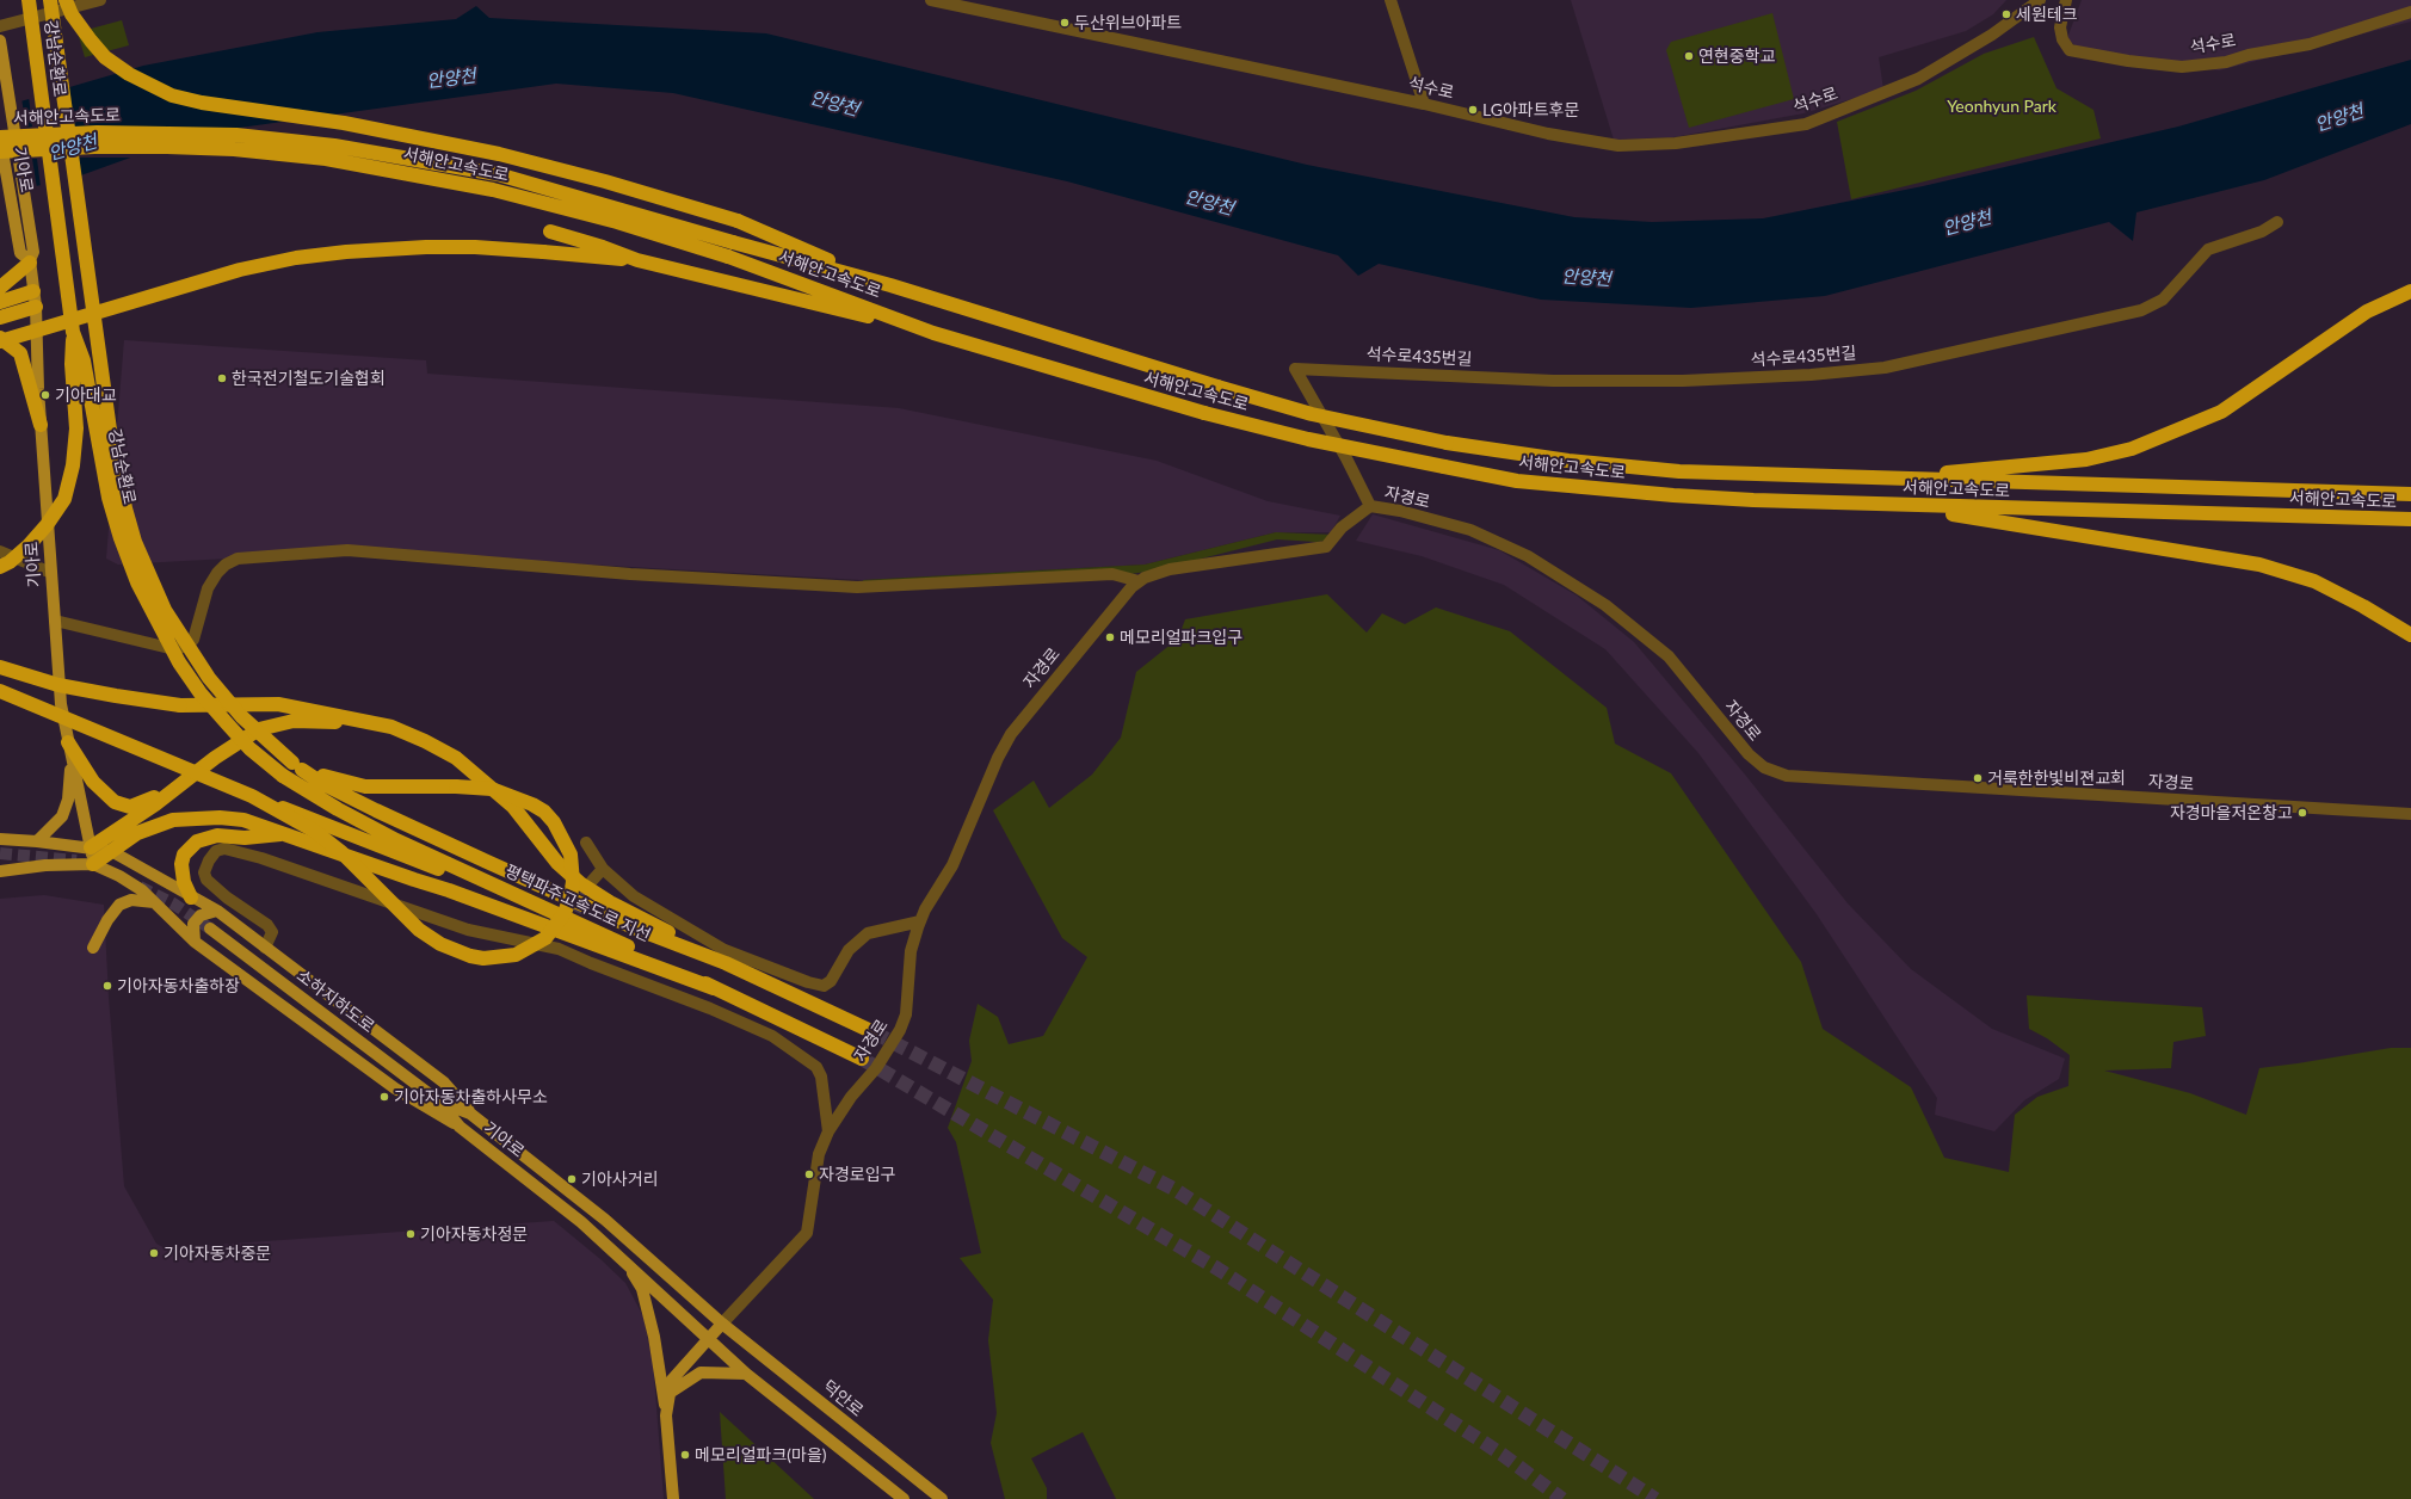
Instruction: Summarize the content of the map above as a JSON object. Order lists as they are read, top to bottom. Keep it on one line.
{"streets":{"highway":["강남순환로","서해안고속도로","평택파주고속도로 지선"],"main road":["기아로","소하지하도로","덕안로"],"street":["석수로","석수로435번길","자경로"]},"crossings":[["강남순환로","평택파주고속도로 지선"],["서해안고속도로","기아로"],["기아로","자경로"],["기아로","소하지하도로"],["기아로","덕안로"],["석수로435번길","자경로"],["자경로","덕안로"]],"water":["안양천"],"parks":["Yeonhyun Park"],"places":["세원테크","두산위브아파트","연현중학교","LG아파트후문","한국전기철도기술협회","기아대교","메모리얼파크입구","거룩한한빛비젼교회","자경마을저온창고","기아자동차출하장","기아자동차출하사무소","자경로입구","기아사거리","기아자동차정문","기아자동차중문","메모리얼파크(마을)"]}
